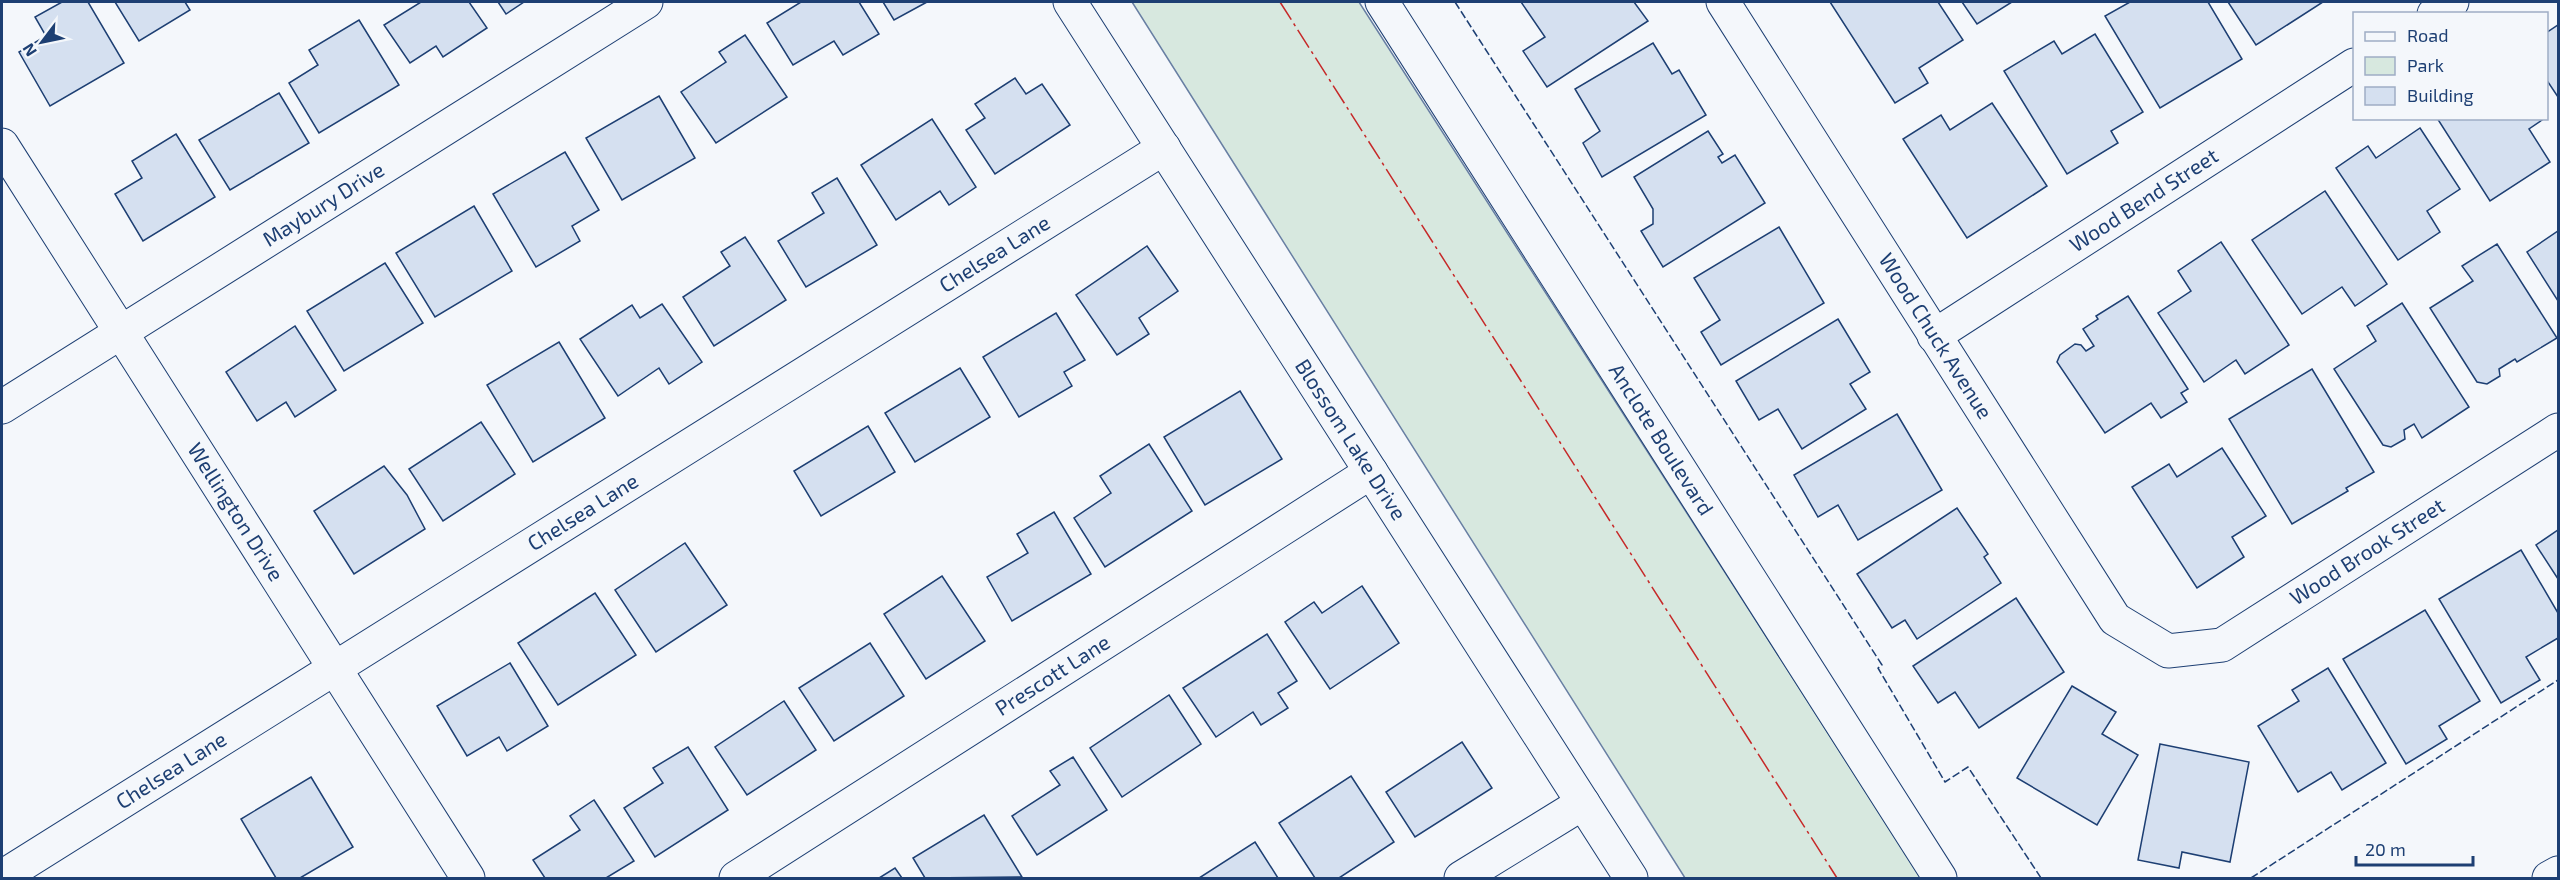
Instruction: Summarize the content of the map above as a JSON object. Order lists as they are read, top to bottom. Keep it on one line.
{"streets":{"street":["Wood Bend Street","Maybury Drive","Chelsea Lane","Wood Chuck Avenue","Blossom Lake Drive","Anclote Boulevard","Wellington Drive","Wood Brook Street","Prescott Lane"]},"crossings":[["Wood Bend Street","Wood Chuck Avenue"],["Maybury Drive","Wellington Drive"],["Chelsea Lane","Blossom Lake Drive"],["Chelsea Lane","Wellington Drive"],["Wood Chuck Avenue","Wood Brook Street"],["Blossom Lake Drive","Prescott Lane"]],"legend":["Road","Park","Building"],"scale_bar":"20 m","north":"bottom left"}
